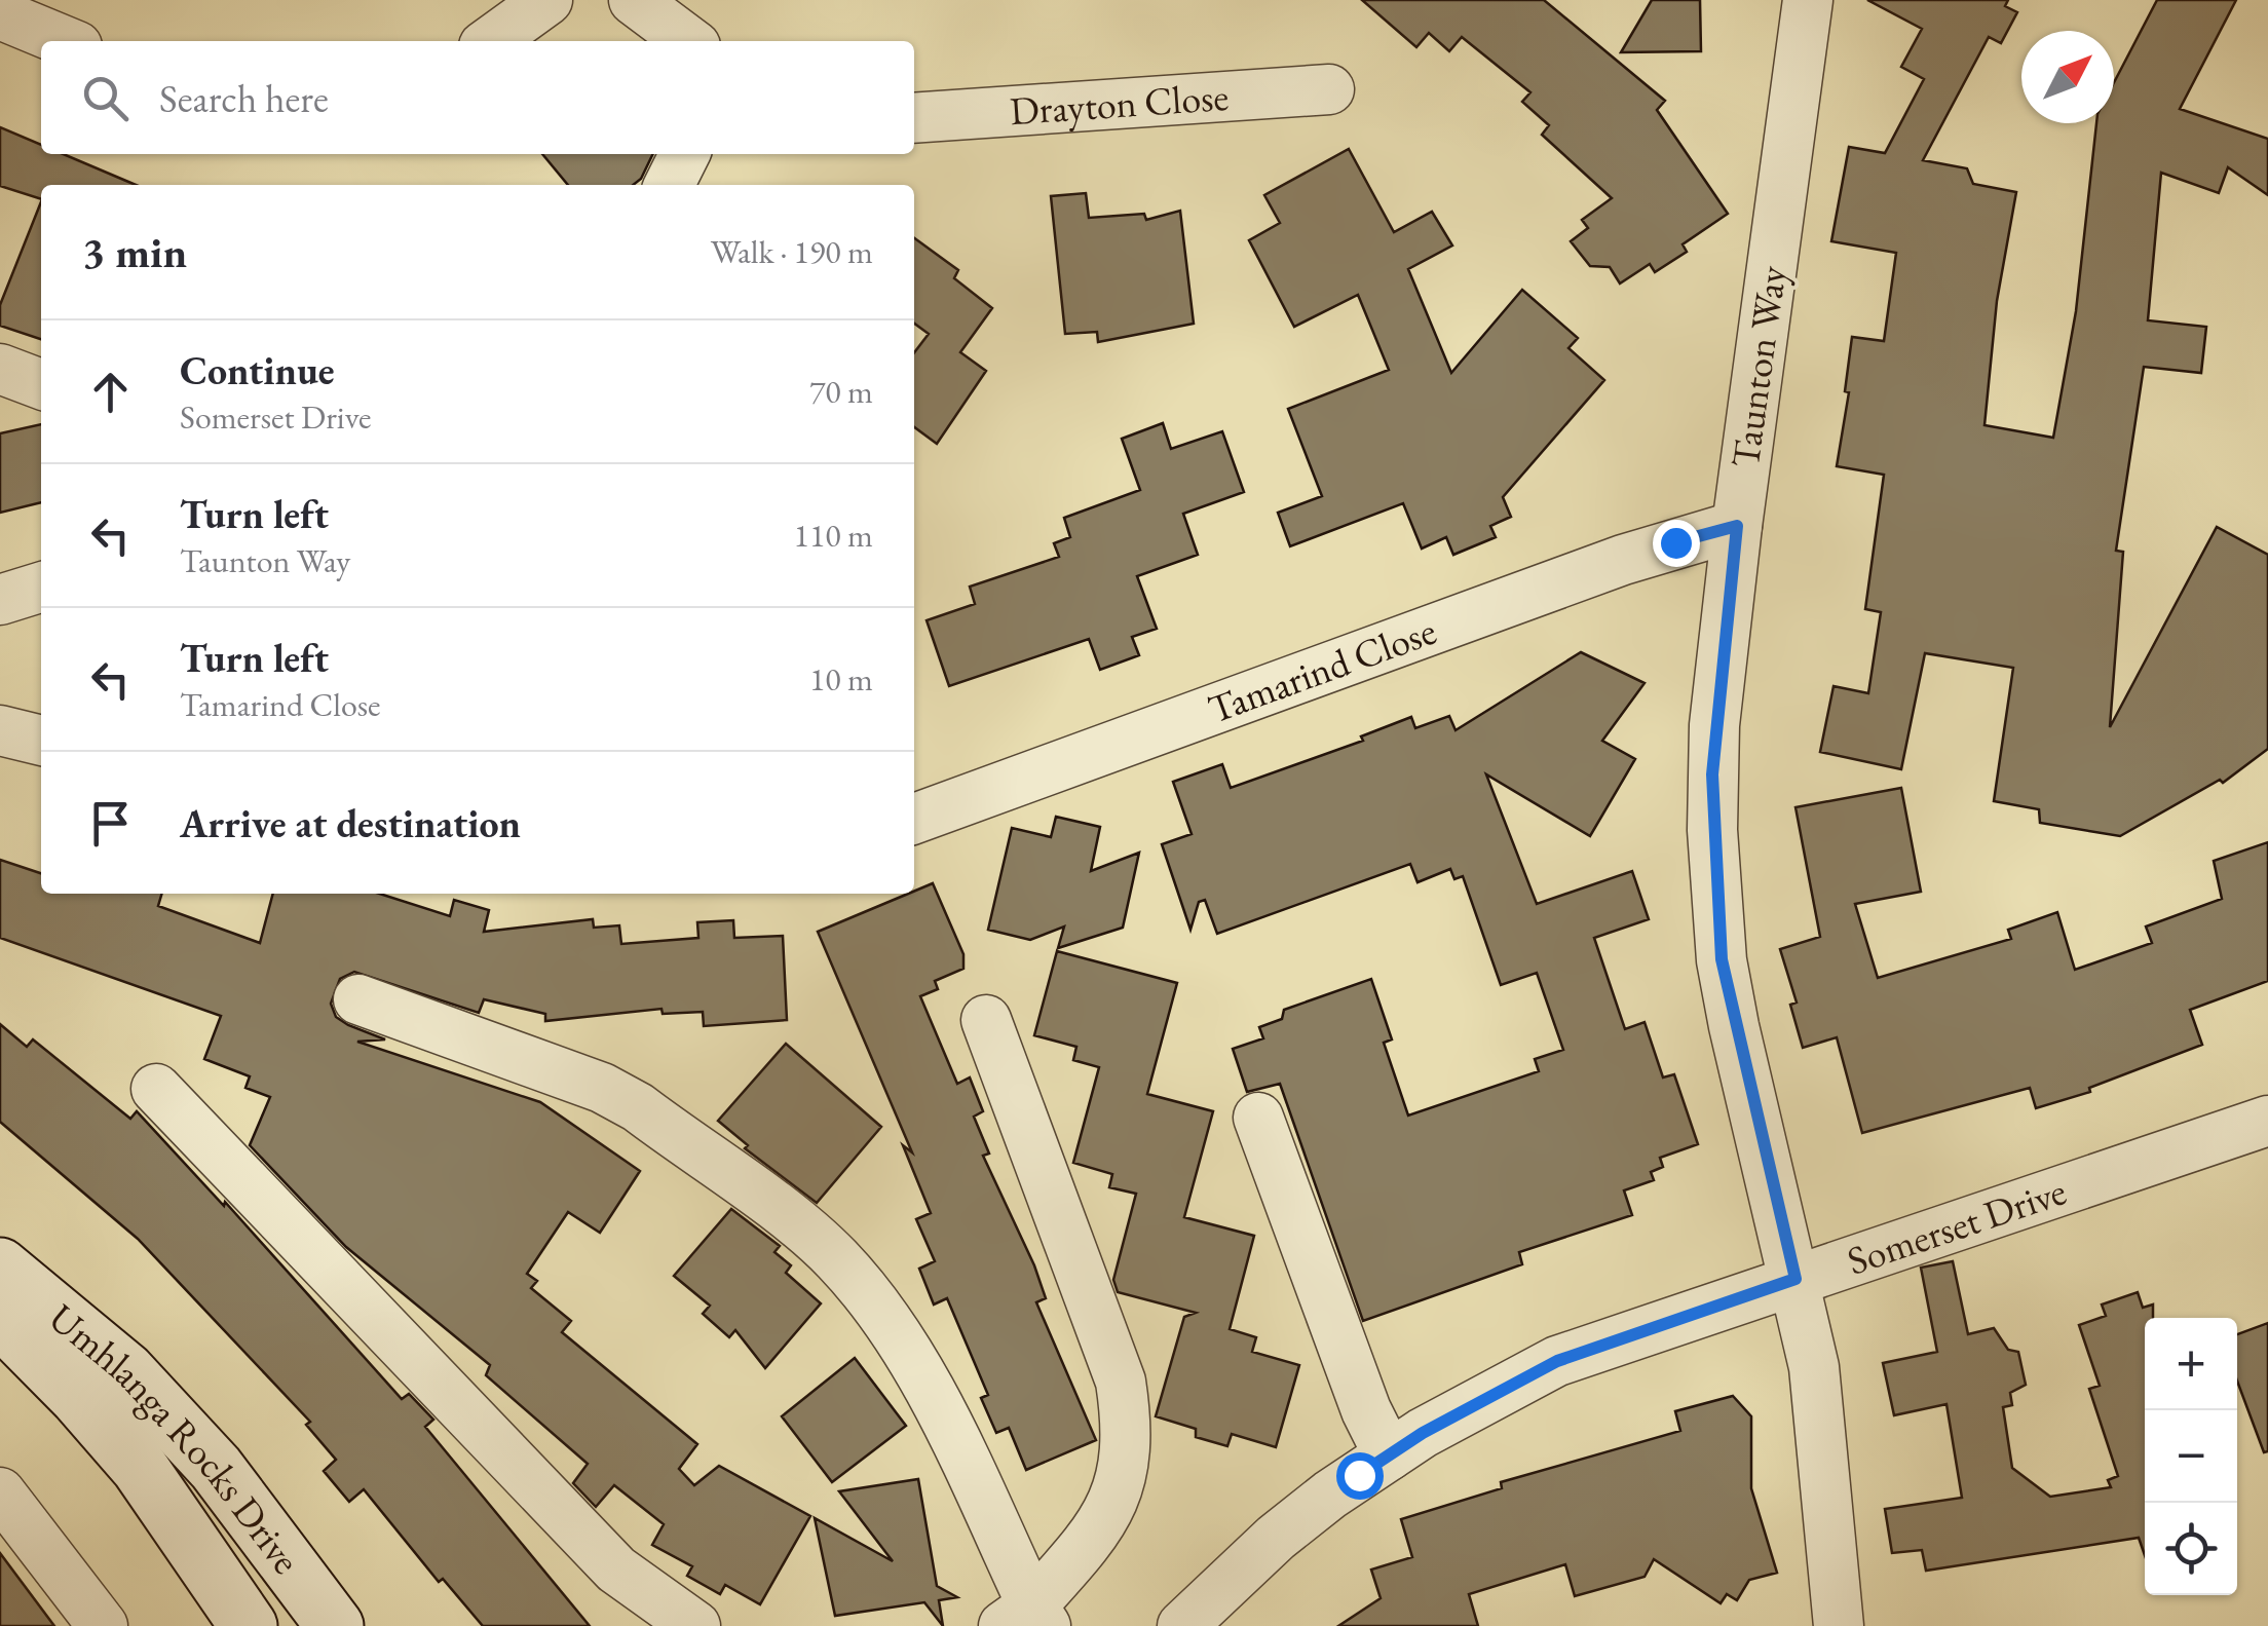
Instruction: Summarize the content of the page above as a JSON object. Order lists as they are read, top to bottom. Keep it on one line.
{"streets":{"main road":["Umhlanga Rocks Drive"],"street":["Drayton Close","Taunton Way","Tamarind Close","Somerset Drive"]},"crossings":[["Taunton Way","Tamarind Close"],["Taunton Way","Somerset Drive"]],"north":"top right","page":{"search":"Search here","heading":["3 min","Walk · 190 m"],"list":[["Continue","Somerset Drive","70 m"],["Turn left","Taunton Way","110 m"],["Turn left","Tamarind Close","10 m"],"Arrive at destination"],"map_buttons":["+","−"]}}
